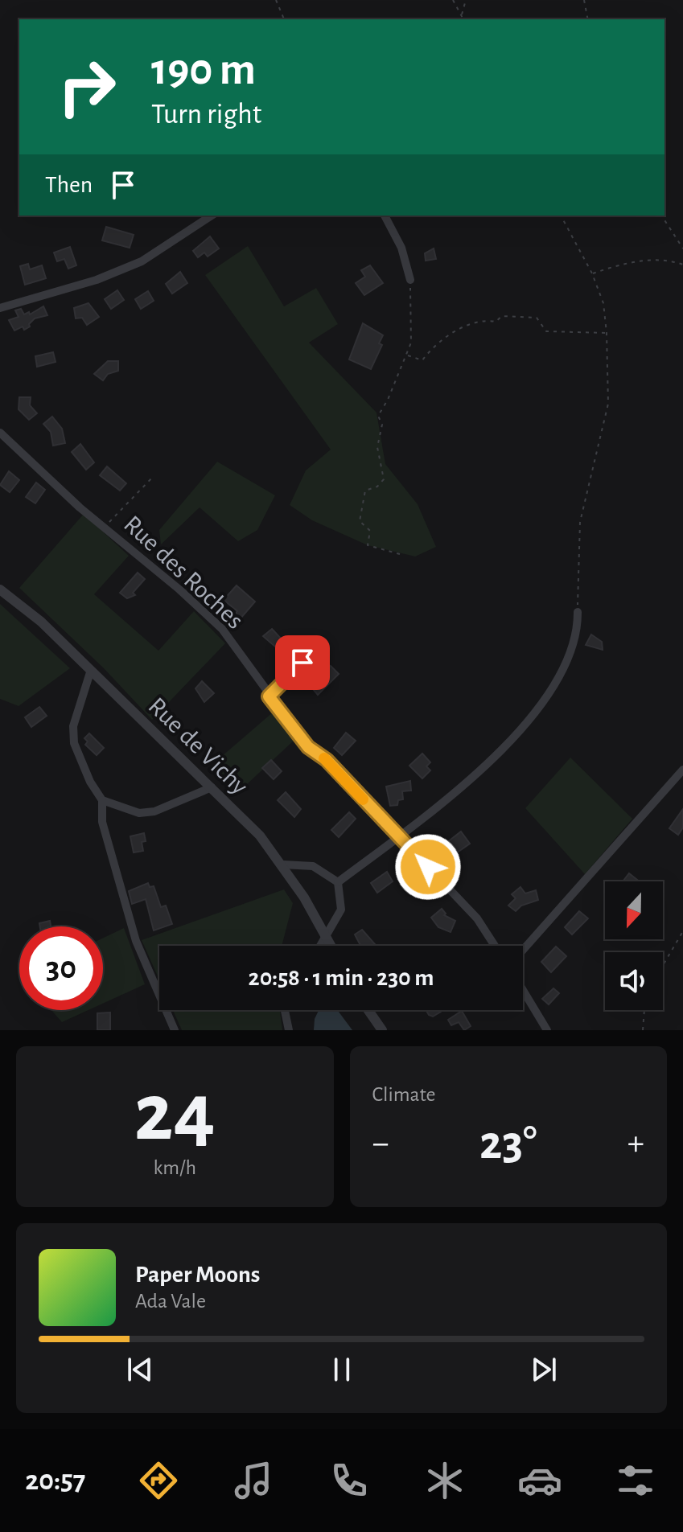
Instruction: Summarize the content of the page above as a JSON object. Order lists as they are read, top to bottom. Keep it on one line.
{"streets":{"street":["Rue des Roches","Rue de Vichy"]},"north":"bottom","page":{"turn":["190 m","Turn right"],"then":"Then","limit":"30","trip":"20:58 · 1 min · 230 m","tile":[["24","km/h"],"Climate"],"heat":["−","23°","+"],"song":["Paper Moons","Ada Vale"],"tabs":"20:57"}}
